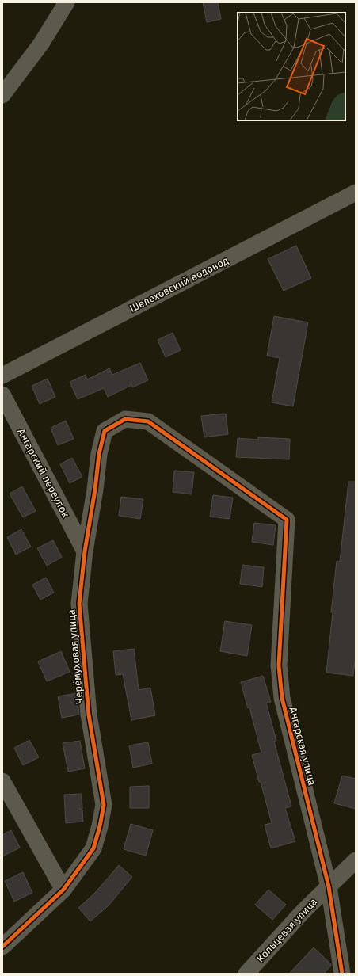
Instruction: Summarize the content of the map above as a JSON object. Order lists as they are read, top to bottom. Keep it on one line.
{"streets":{"street":["Шелеховский водовод","Ангарский переулок","Черёмуховая улица","Ангарская улица","Кольцевая улица"]},"crossings":[["Ангарский переулок","Черёмуховая улица"],["Черёмуховая улица","Ангарская улица"],["Ангарская улица","Кольцевая улица"]]}
